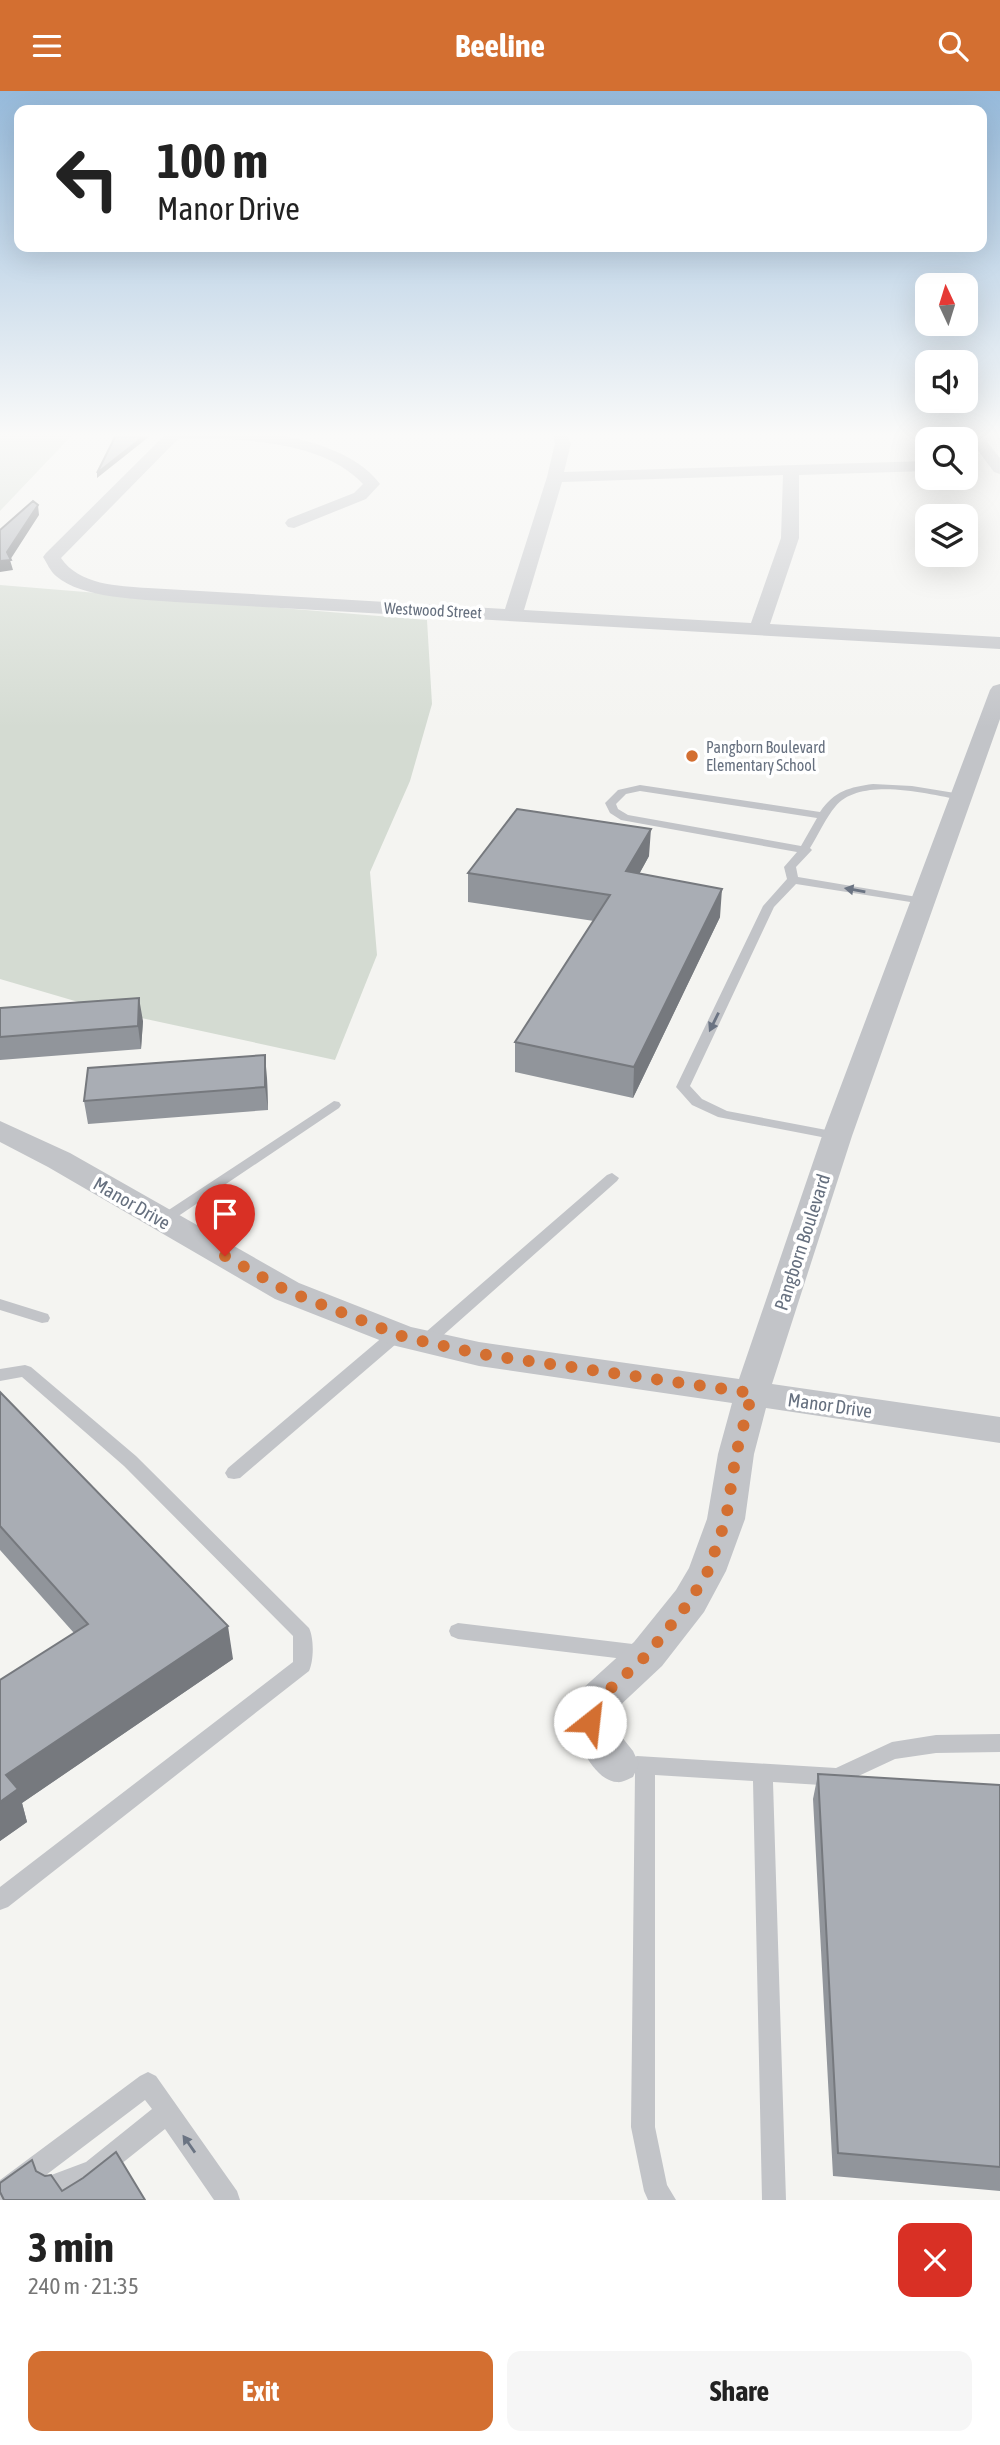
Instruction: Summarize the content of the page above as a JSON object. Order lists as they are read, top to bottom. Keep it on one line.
{"streets":{"street":["Westwood Street","Manor Drive","Pangborn Boulevard"]},"crossings":[["Manor Drive","Pangborn Boulevard"]],"places":["Pangborn Boulevard Elementary School"],"north":"top","page":{"header":"Beeline","turn":["100 m","Manor Drive"],"heading":["3 min","240 m · 21:35"],"buttons":["Exit","Share"]}}
